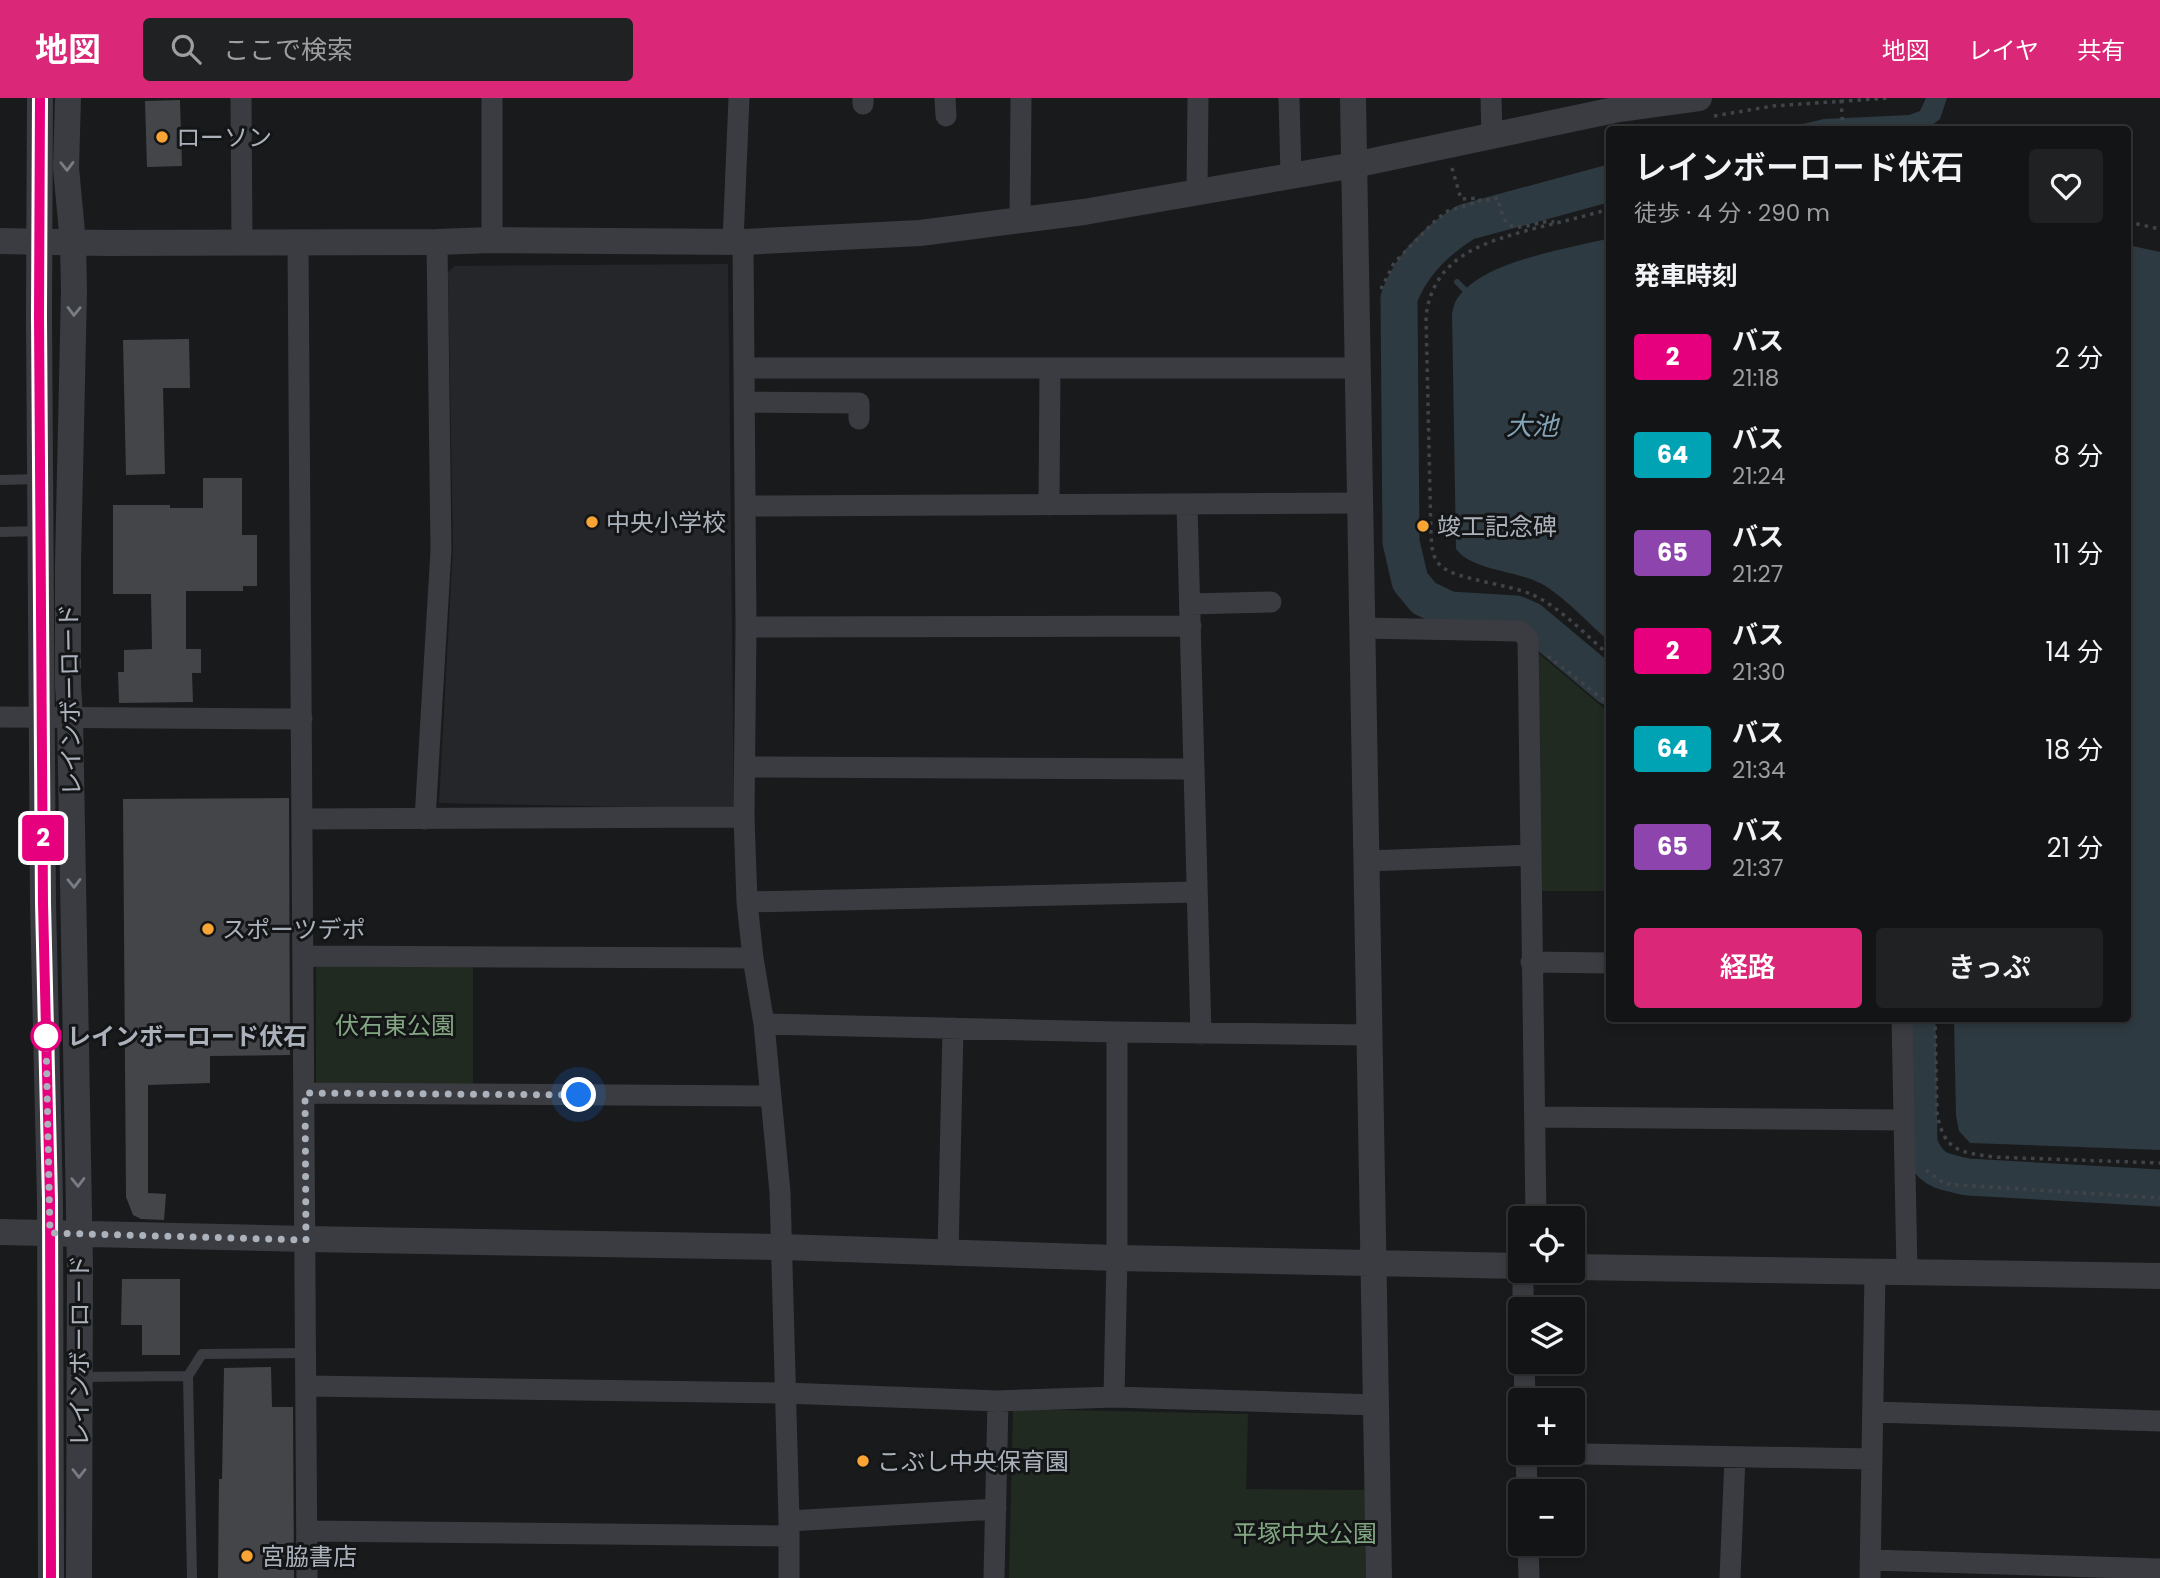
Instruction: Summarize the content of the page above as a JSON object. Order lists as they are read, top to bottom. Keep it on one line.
{"streets":{"street":["レインボーロード"]},"water":["大池"],"parks":["伏石東公園","平塚中央公園"],"places":["ローソン","中央小学校","竣工記念碑","スポーツデポ","レインボーロード伏石","こぶし中央保育園","宮脇書店"],"lines":["bus line 2"],"page":{"header":"地図","search":"ここで検索","nav":["地図","レイヤ","共有"],"on_map":"2","heading":[["レインボーロード伏石","徒歩 · 4 分 · 290 m"],"発車時刻"],"list":[{"mark":"2","name":"バス","note":"21:18","value":"2 分"},{"mark":"64","name":"バス","note":"21:24","value":"8 分"},{"mark":"65","name":"バス","note":"21:27","value":"11 分"},{"mark":"2","name":"バス","note":"21:30","value":"14 分"},{"mark":"64","name":"バス","note":"21:34","value":"18 分"},{"mark":"65","name":"バス","note":"21:37","value":"21 分"}],"buttons":["経路","きっぷ"],"map_buttons":["+","−"]}}
